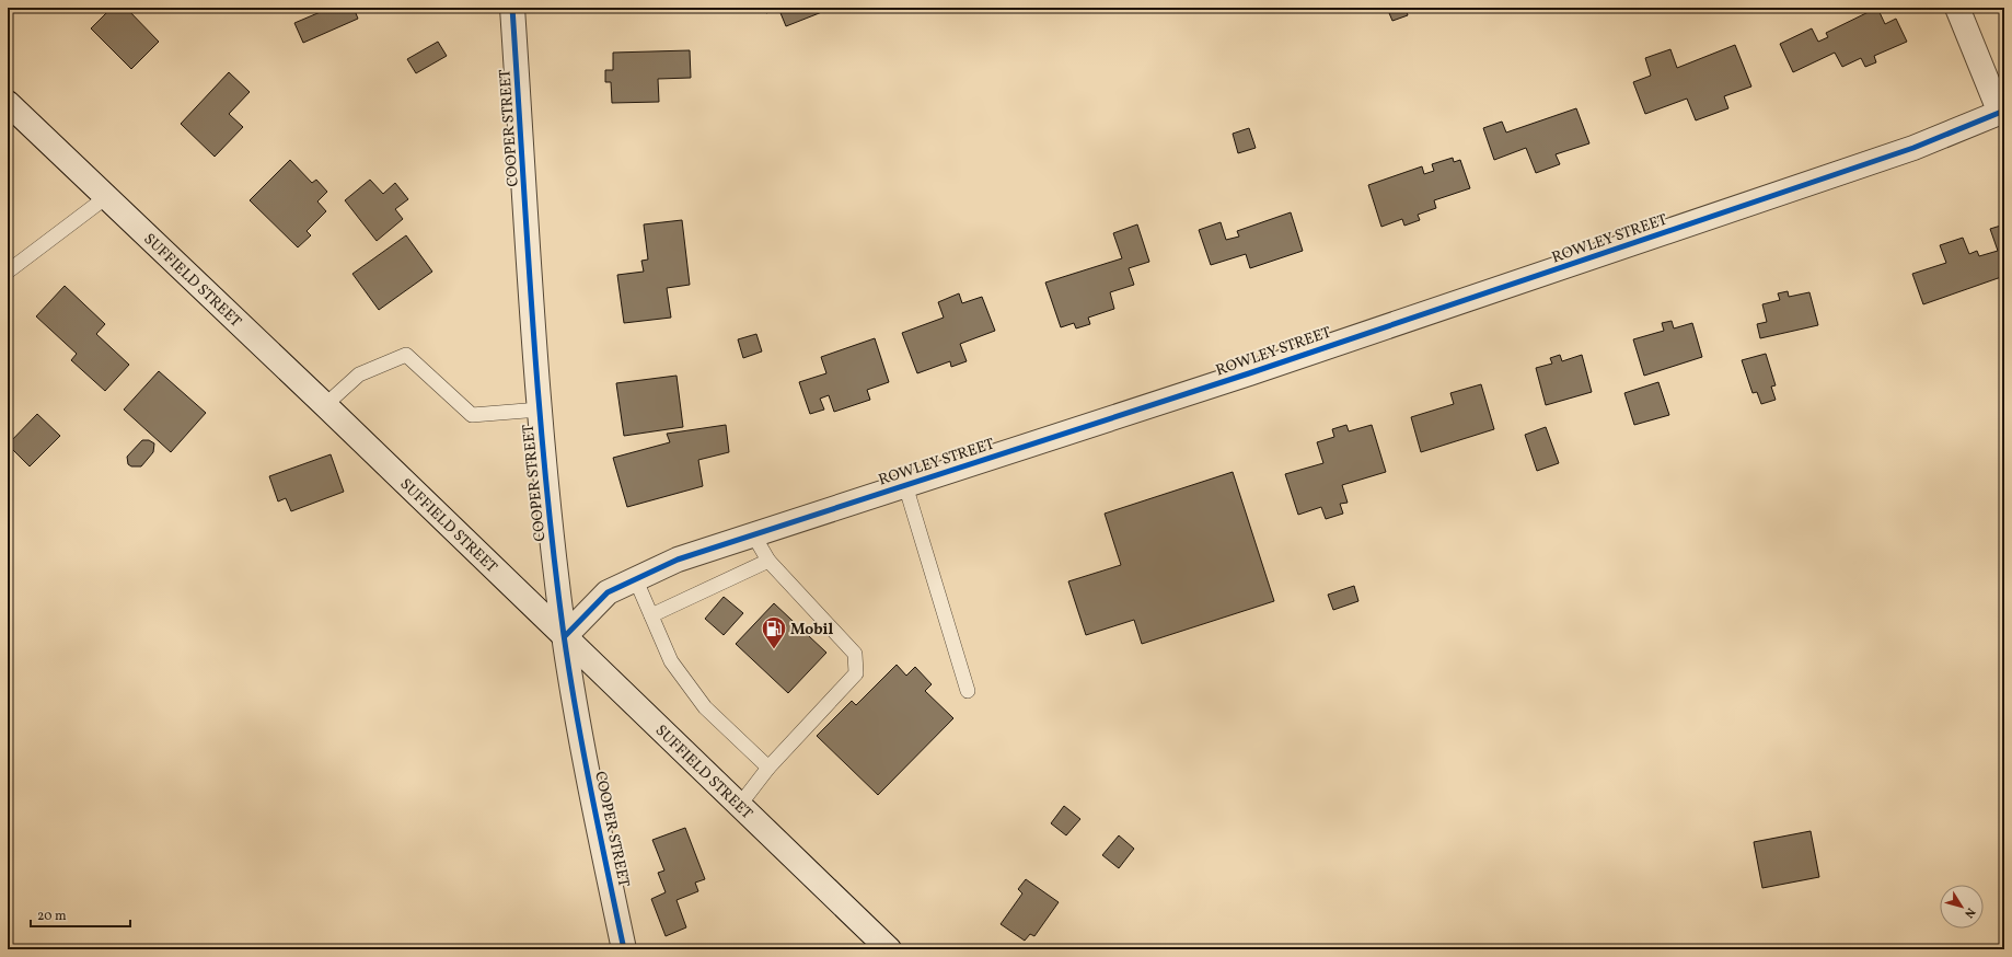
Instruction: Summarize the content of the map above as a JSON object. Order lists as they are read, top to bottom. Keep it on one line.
{"streets":{"street":["COOPER STREET","ROWLEY STREET","SUFFIELD STREET"]},"crossings":[["COOPER STREET","ROWLEY STREET"],["COOPER STREET","SUFFIELD STREET"],["ROWLEY STREET","SUFFIELD STREET"]],"places":{"fuel station":["Mobil"]},"scale_bar":"20 m","north":"bottom right"}
